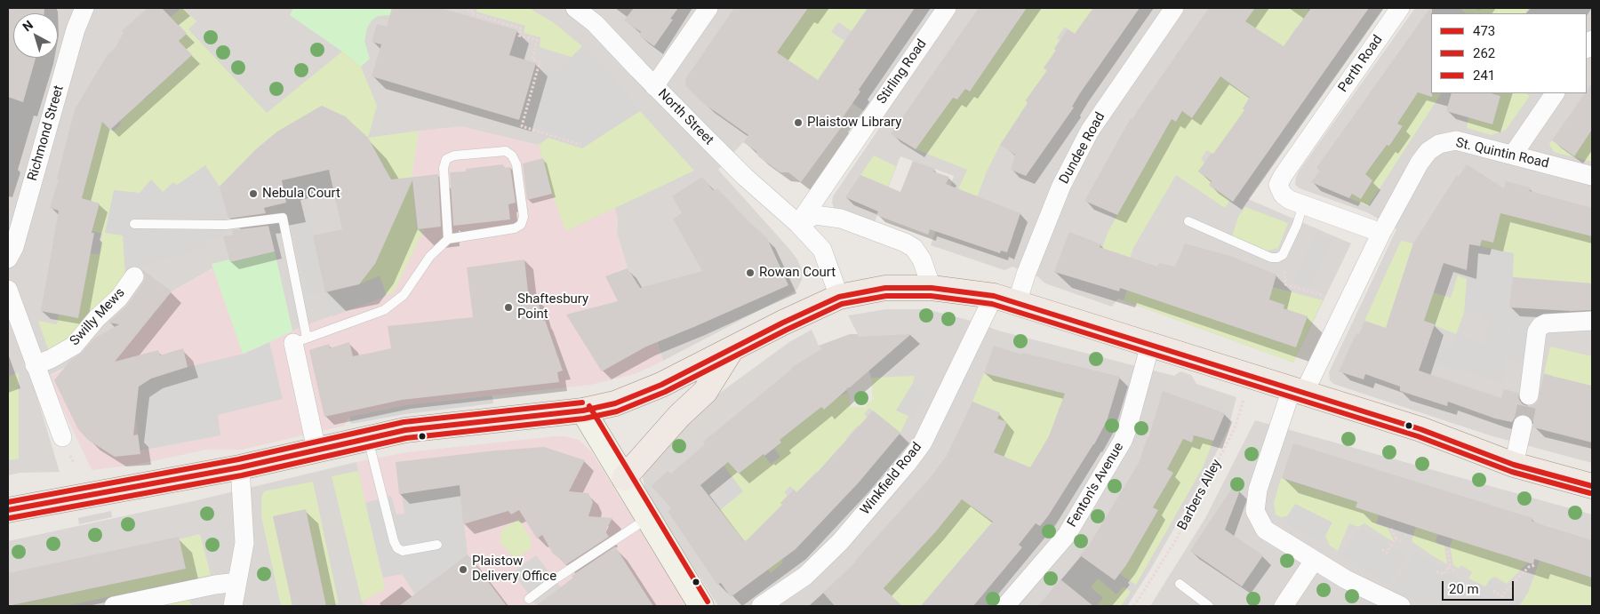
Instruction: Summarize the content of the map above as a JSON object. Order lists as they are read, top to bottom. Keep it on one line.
{"streets":{"street":["Perth Road","Stirling Road","North Street","Richmond Street","Dundee Road","St. Quintin Road","Swilly Mews","Winkfield Road","Fenton's Avenue"],"path":["Barbers Alley"]},"crossings":[["Perth Road","St. Quintin Road"],["Stirling Road","North Street"]],"places":["Plaistow Library","Nebula Court","Rowan Court","Shaftesbury Point","Plaistow Delivery Office"],"lines":["transit line 473","transit line 262","transit line 241"],"legend":["473","262","241"],"scale_bar":"20 m","north":"top left"}
